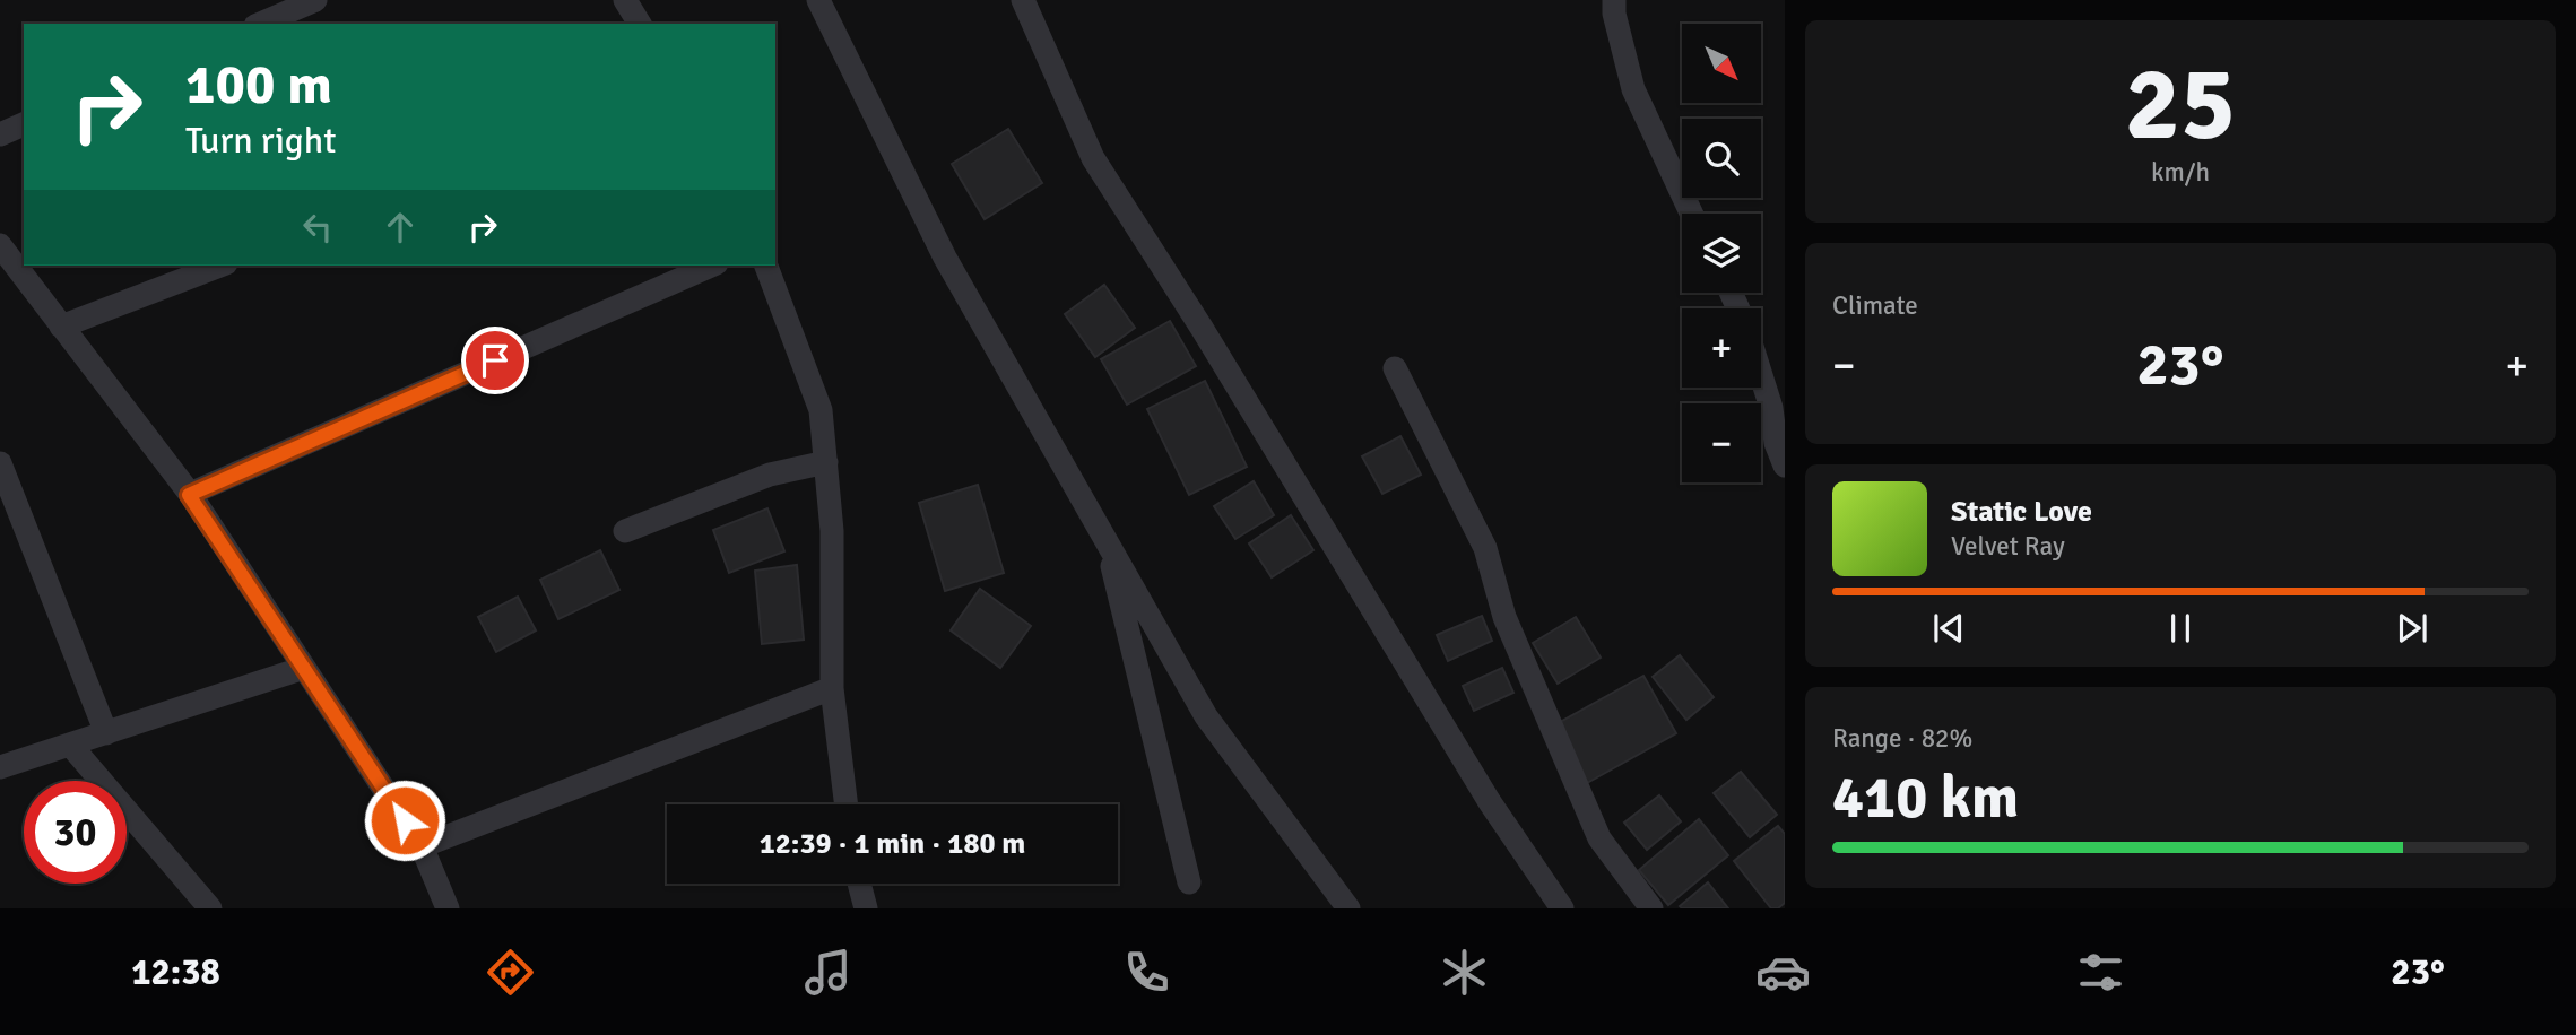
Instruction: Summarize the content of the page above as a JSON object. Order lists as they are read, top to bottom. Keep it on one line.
{"north":"bottom right","page":{"tile":[["25","km/h"],"Climate",["Range · 82%","410 km"]],"map_buttons":["+","−"],"turn":["100 m","Turn right"],"heat":["−","23°","+"],"song":["Static Love","Velvet Ray"],"limit":"30","trip":"12:39 · 1 min · 180 m","tabs":["12:38","23°"]}}
